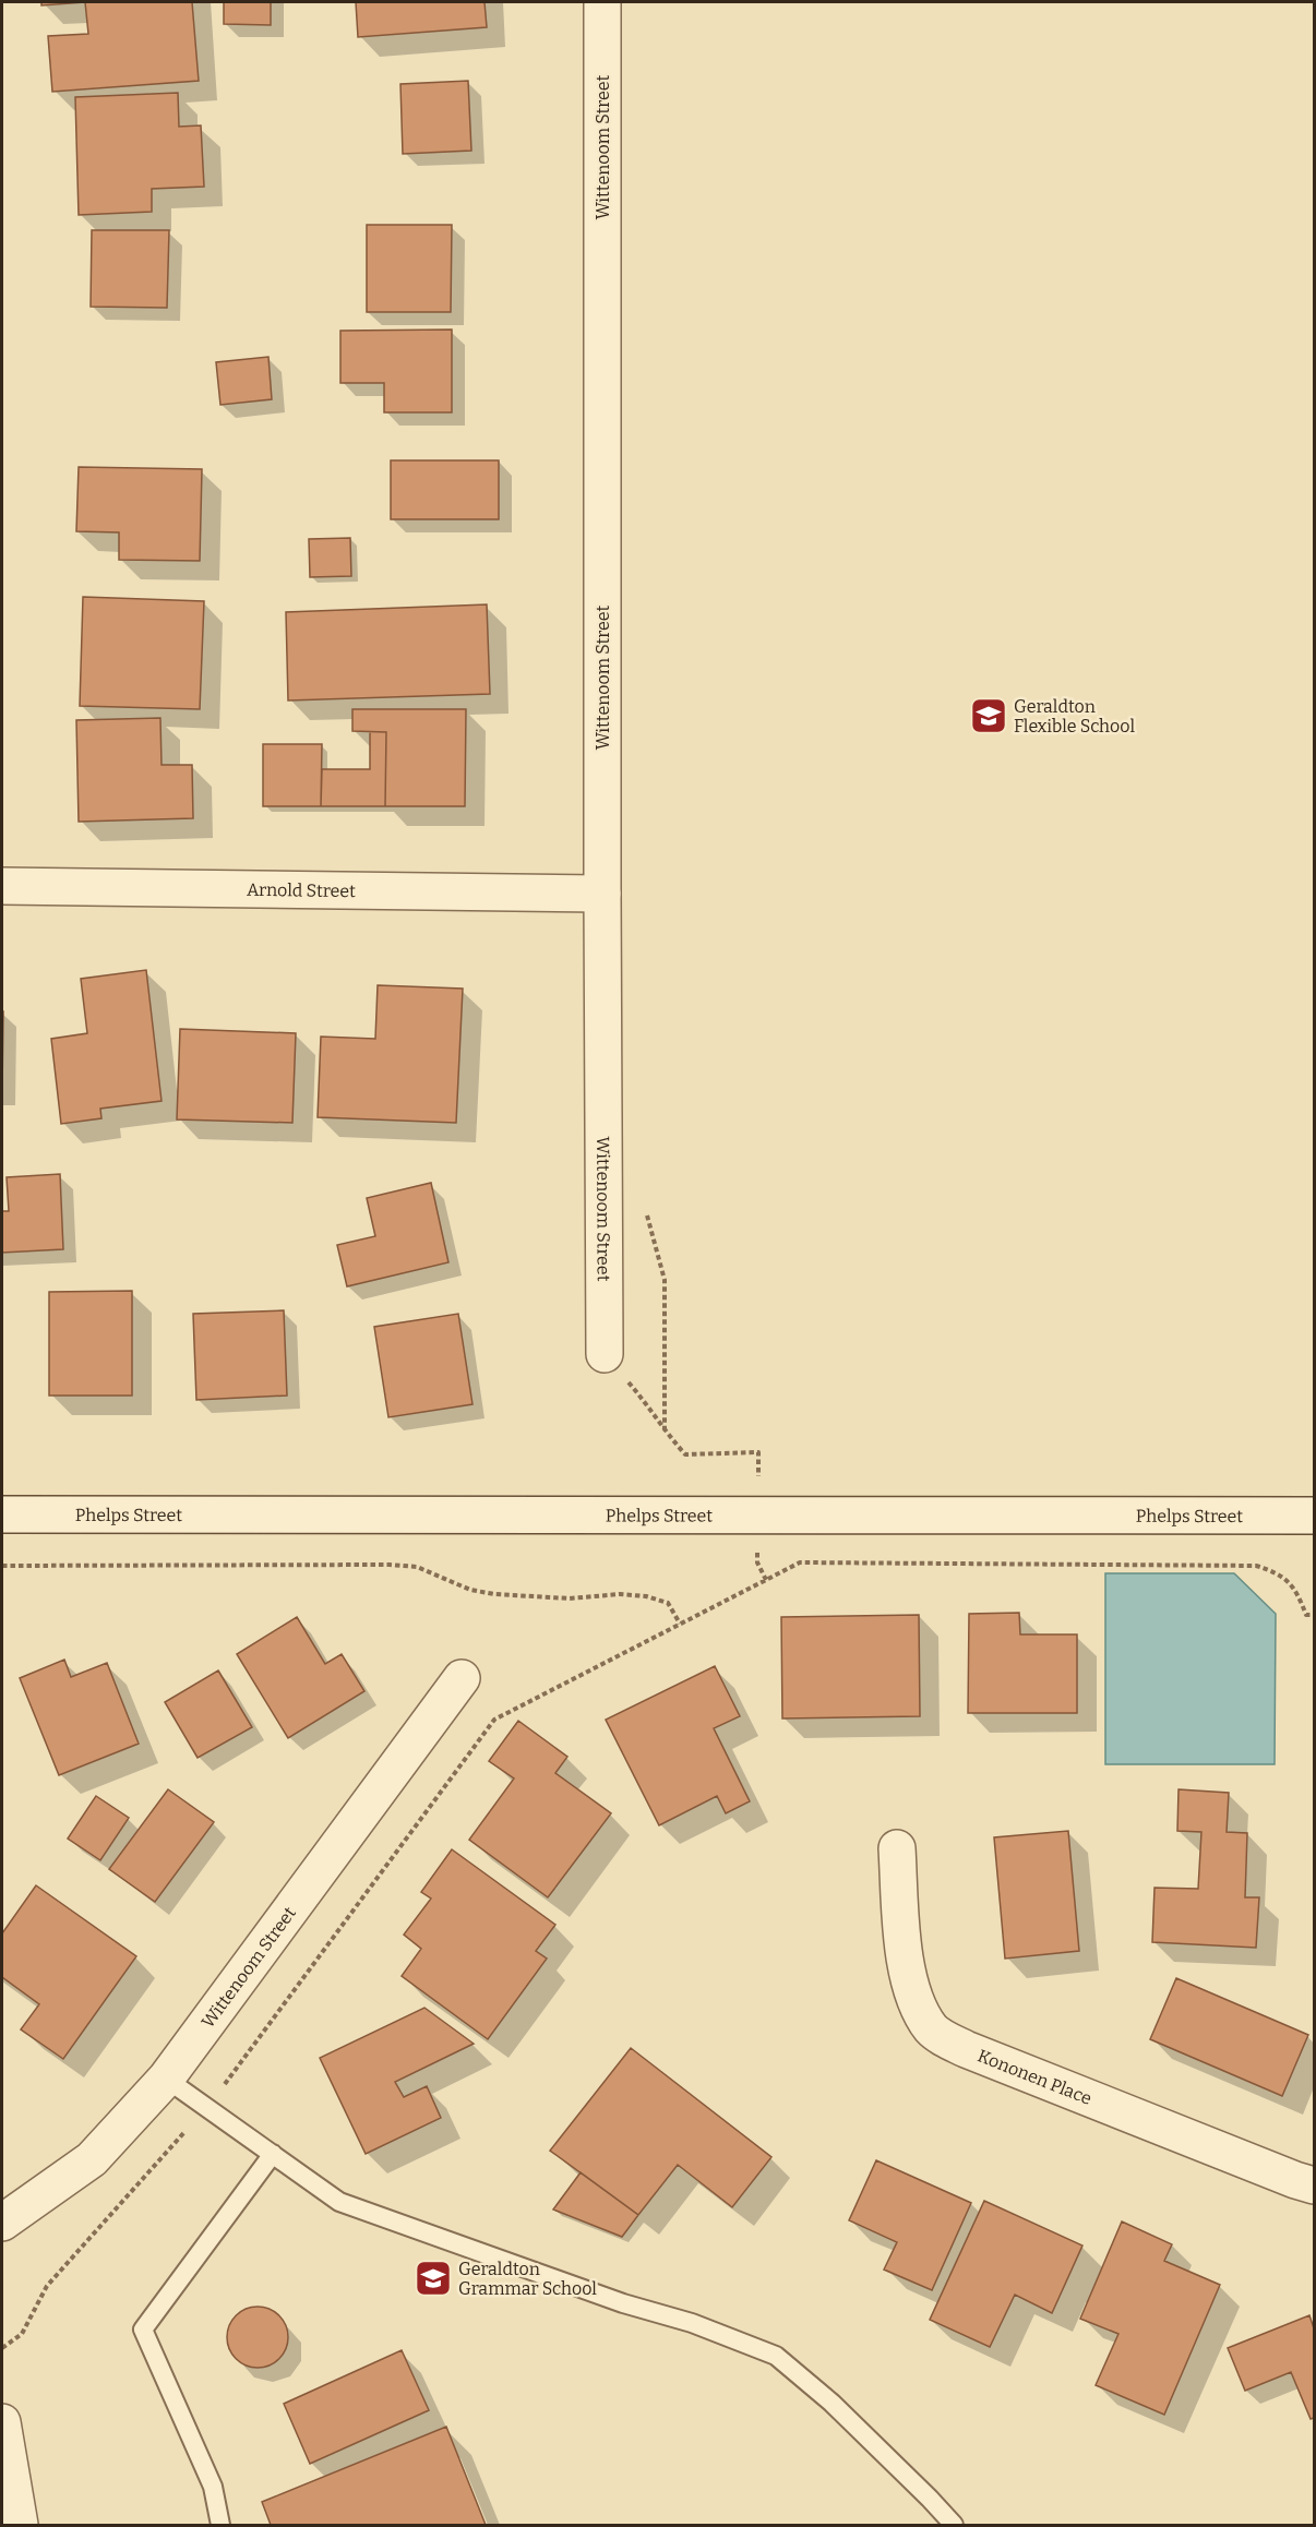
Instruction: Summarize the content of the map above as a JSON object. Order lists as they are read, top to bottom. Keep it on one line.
{"streets":{"street":["Wittenoom Street","Arnold Street","Phelps Street","Kononen Place"]},"crossings":[["Wittenoom Street","Arnold Street"]],"places":{"school or university":["Geraldton Flexible School","Geraldton Grammar School"]}}
